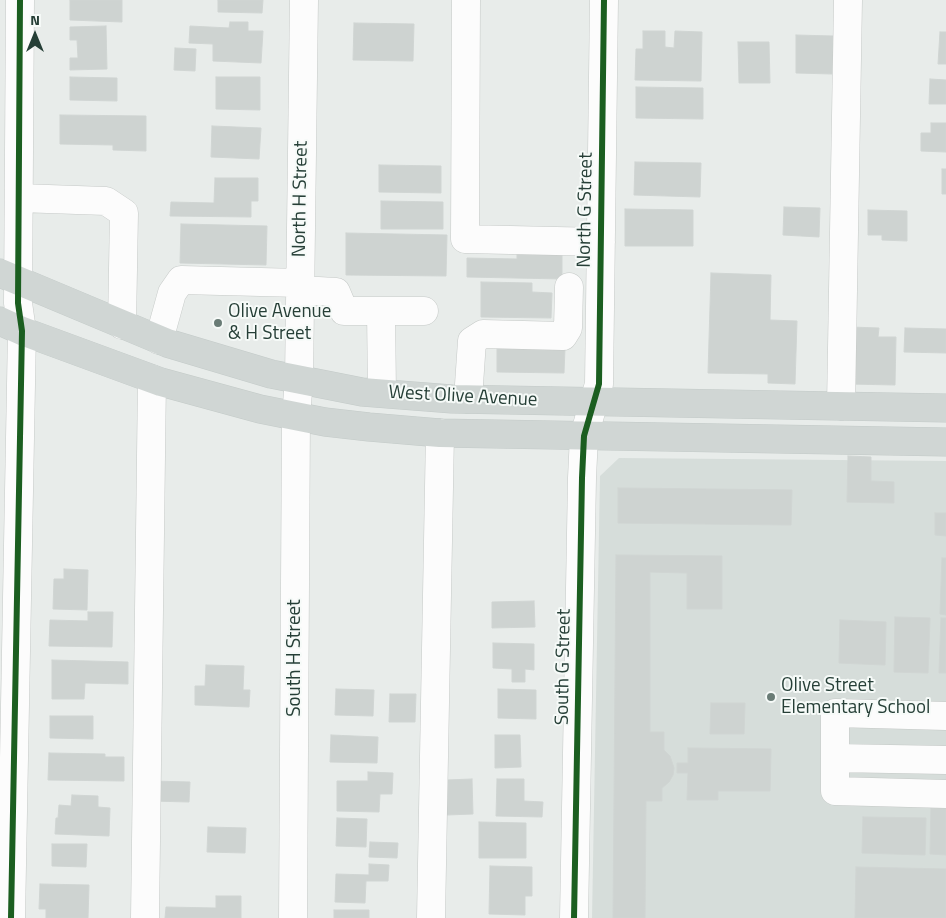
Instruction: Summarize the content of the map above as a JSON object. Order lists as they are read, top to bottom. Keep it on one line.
{"streets":{"main road":["West Olive Avenue"],"street":["North H Street","North G Street","South H Street","South G Street"]},"crossings":[["North H Street","West Olive Avenue"],["North H Street","South H Street"],["North G Street","West Olive Avenue"],["North G Street","South G Street"],["West Olive Avenue","South H Street"],["West Olive Avenue","South G Street"]],"places":["Olive Avenue & H Street","Olive Street Elementary School"],"north":"top"}
